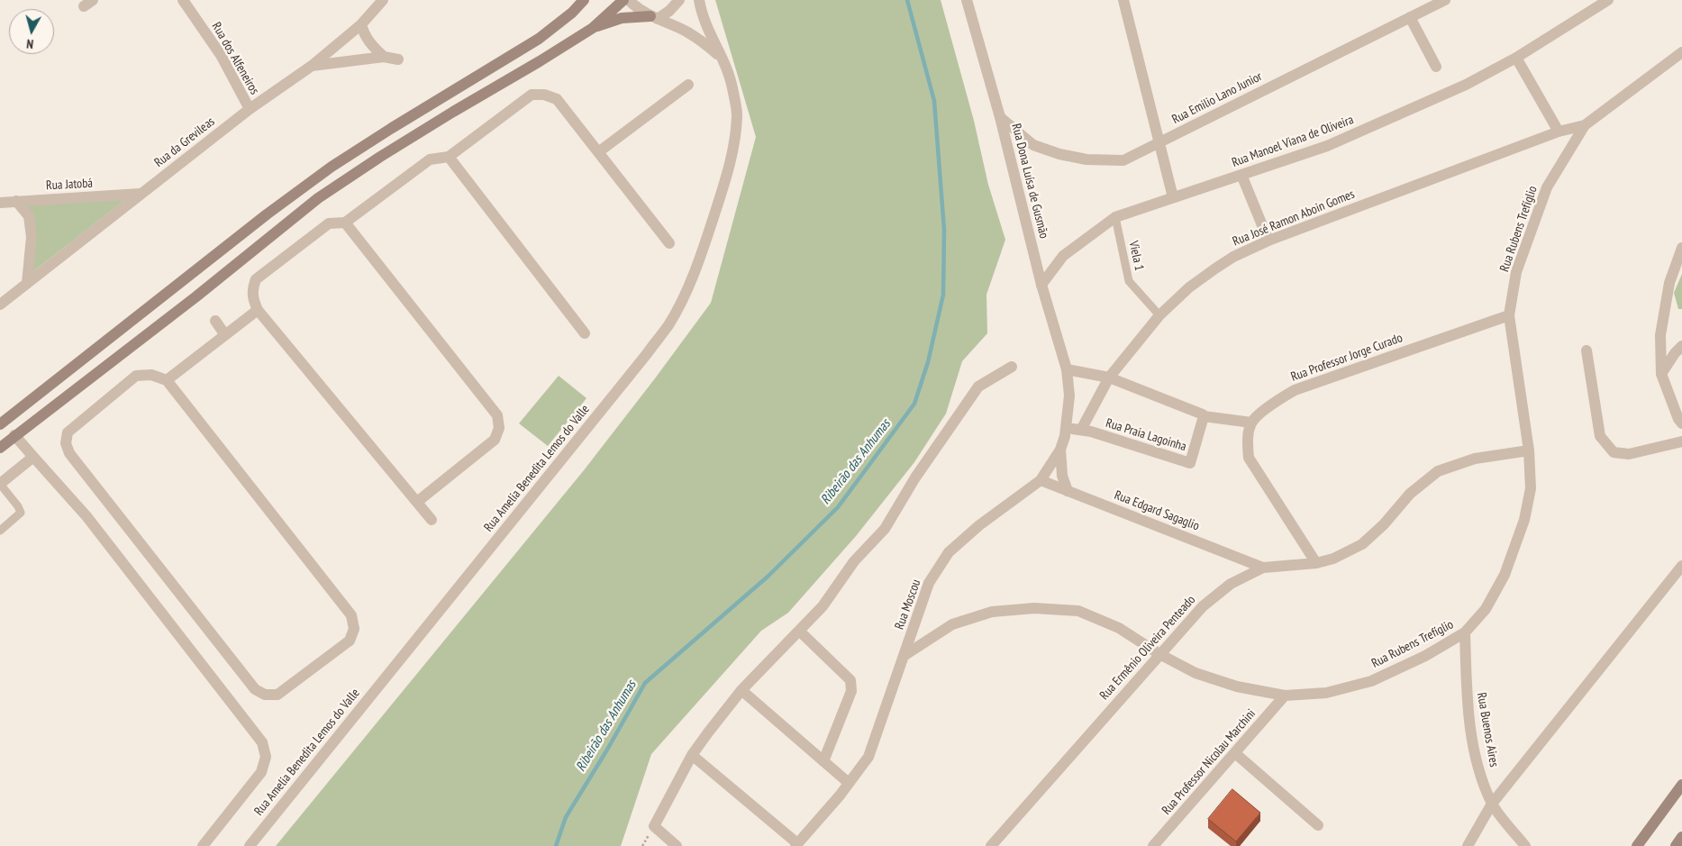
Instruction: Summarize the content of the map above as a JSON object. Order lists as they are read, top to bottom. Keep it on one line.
{"streets":{"street":["Rua dos Alfeneiros","Rua Emilio Lano Junior","Rua Manoel Viana de Oliveira","Rua da Grevileas","Rua Dona Luísa de Gusmão","Rua Jatobá","Rua José Ramon Aboin Gomes","Rua Rubens Trefíglio","Rua Professor Jorge Curado","Rua Praia Lagoinha","Rua Amelia Benedita Lemos do Valle","Rua Edgard Sagaglio","Rua Moscou","Rua Ermênio Oliveira Penteado","Rua Buenos Aires","Rua Professor Nicolau Marchini"],"lane":["Viela 1"]},"crossings":[["Rua dos Alfeneiros","Rua da Grevileas"],["Rua Emilio Lano Junior","Rua Dona Luísa de Gusmão"],["Rua Manoel Viana de Oliveira","Rua Dona Luísa de Gusmão"],["Rua Manoel Viana de Oliveira","Viela 1"],["Rua da Grevileas","Rua Jatobá"],["Rua Dona Luísa de Gusmão","Rua Moscou"],["Rua José Ramon Aboin Gomes","Rua Rubens Trefíglio"],["Rua José Ramon Aboin Gomes","Viela 1"],["Rua José Ramon Aboin Gomes","Rua Praia Lagoinha"],["Rua Rubens Trefíglio","Rua Professor Jorge Curado"],["Rua Rubens Trefíglio","Rua Moscou"],["Rua Rubens Trefíglio","Rua Ermênio Oliveira Penteado"],["Rua Rubens Trefíglio","Rua Buenos Aires"],["Rua Rubens Trefíglio","Rua Professor Nicolau Marchini"],["Rua Edgard Sagaglio","Rua Moscou"],["Rua Edgard Sagaglio","Rua Ermênio Oliveira Penteado"]],"water":["Ribeirão das Anhumas"],"north":"bottom"}
